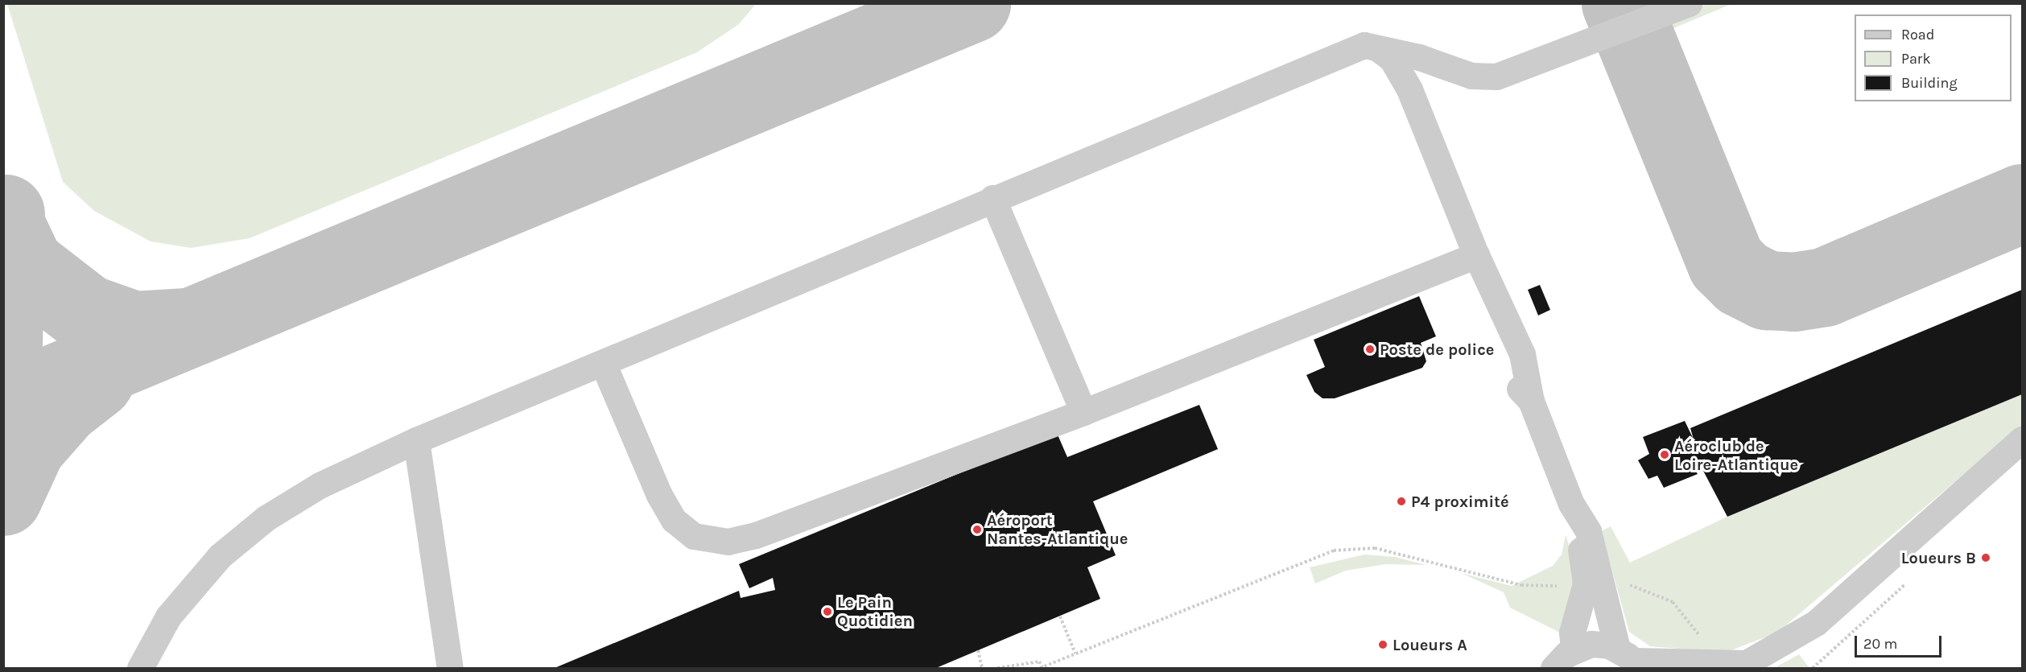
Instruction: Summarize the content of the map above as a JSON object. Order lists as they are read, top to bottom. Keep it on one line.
{"places":["Poste de police","Aéroclub de Loire-Atlantique","P4 proximité","Aéroport Nantes-Atlantique","Loueurs B","Le Pain Quotidien","Loueurs A"],"legend":["Road","Park","Building"],"scale_bar":"20 m"}
